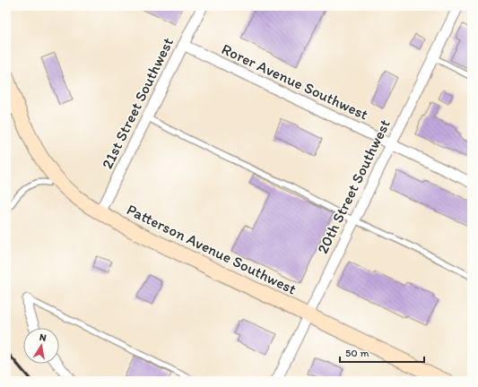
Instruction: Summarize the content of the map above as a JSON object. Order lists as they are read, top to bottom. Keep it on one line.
{"streets":{"main road":["Patterson Avenue Southwest"],"street":["Rorer Avenue Southwest","21st Street Southwest","20th Street Southwest"]},"crossings":[["Rorer Avenue Southwest","21st Street Southwest"],["Rorer Avenue Southwest","20th Street Southwest"],["21st Street Southwest","Patterson Avenue Southwest"],["20th Street Southwest","Patterson Avenue Southwest"]],"scale_bar":"50 m","north":"top"}
